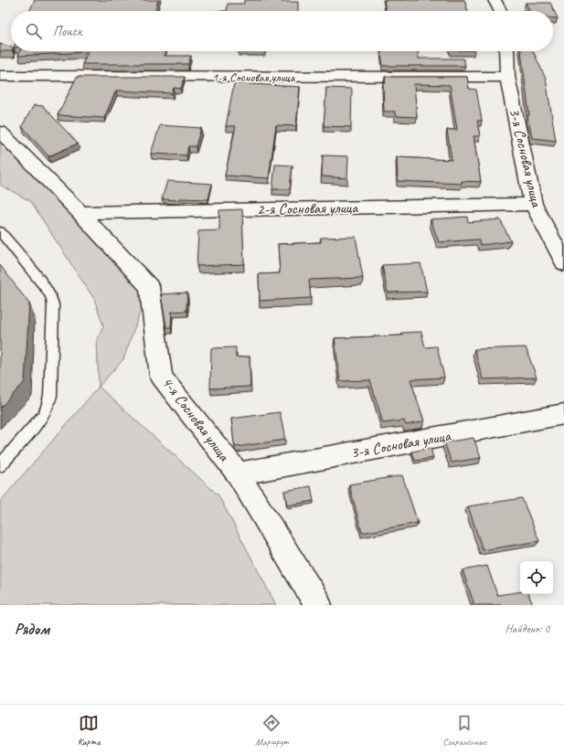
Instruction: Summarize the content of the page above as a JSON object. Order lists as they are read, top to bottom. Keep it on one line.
{"streets":{"street":["1-я Сосновая улица","3-я Сосновая улица","2-я Сосновая улица","4-я Сосновая улица"]},"crossings":[["1-я Сосновая улица","3-я Сосновая улица"],["3-я Сосновая улица","2-я Сосновая улица"],["3-я Сосновая улица","4-я Сосновая улица"],["2-я Сосновая улица","4-я Сосновая улица"]],"page":{"search":"Поиск","heading":["Рядом","Найдено: 0"],"nav":["Карта","Маршрут","Сохранённые"]}}
